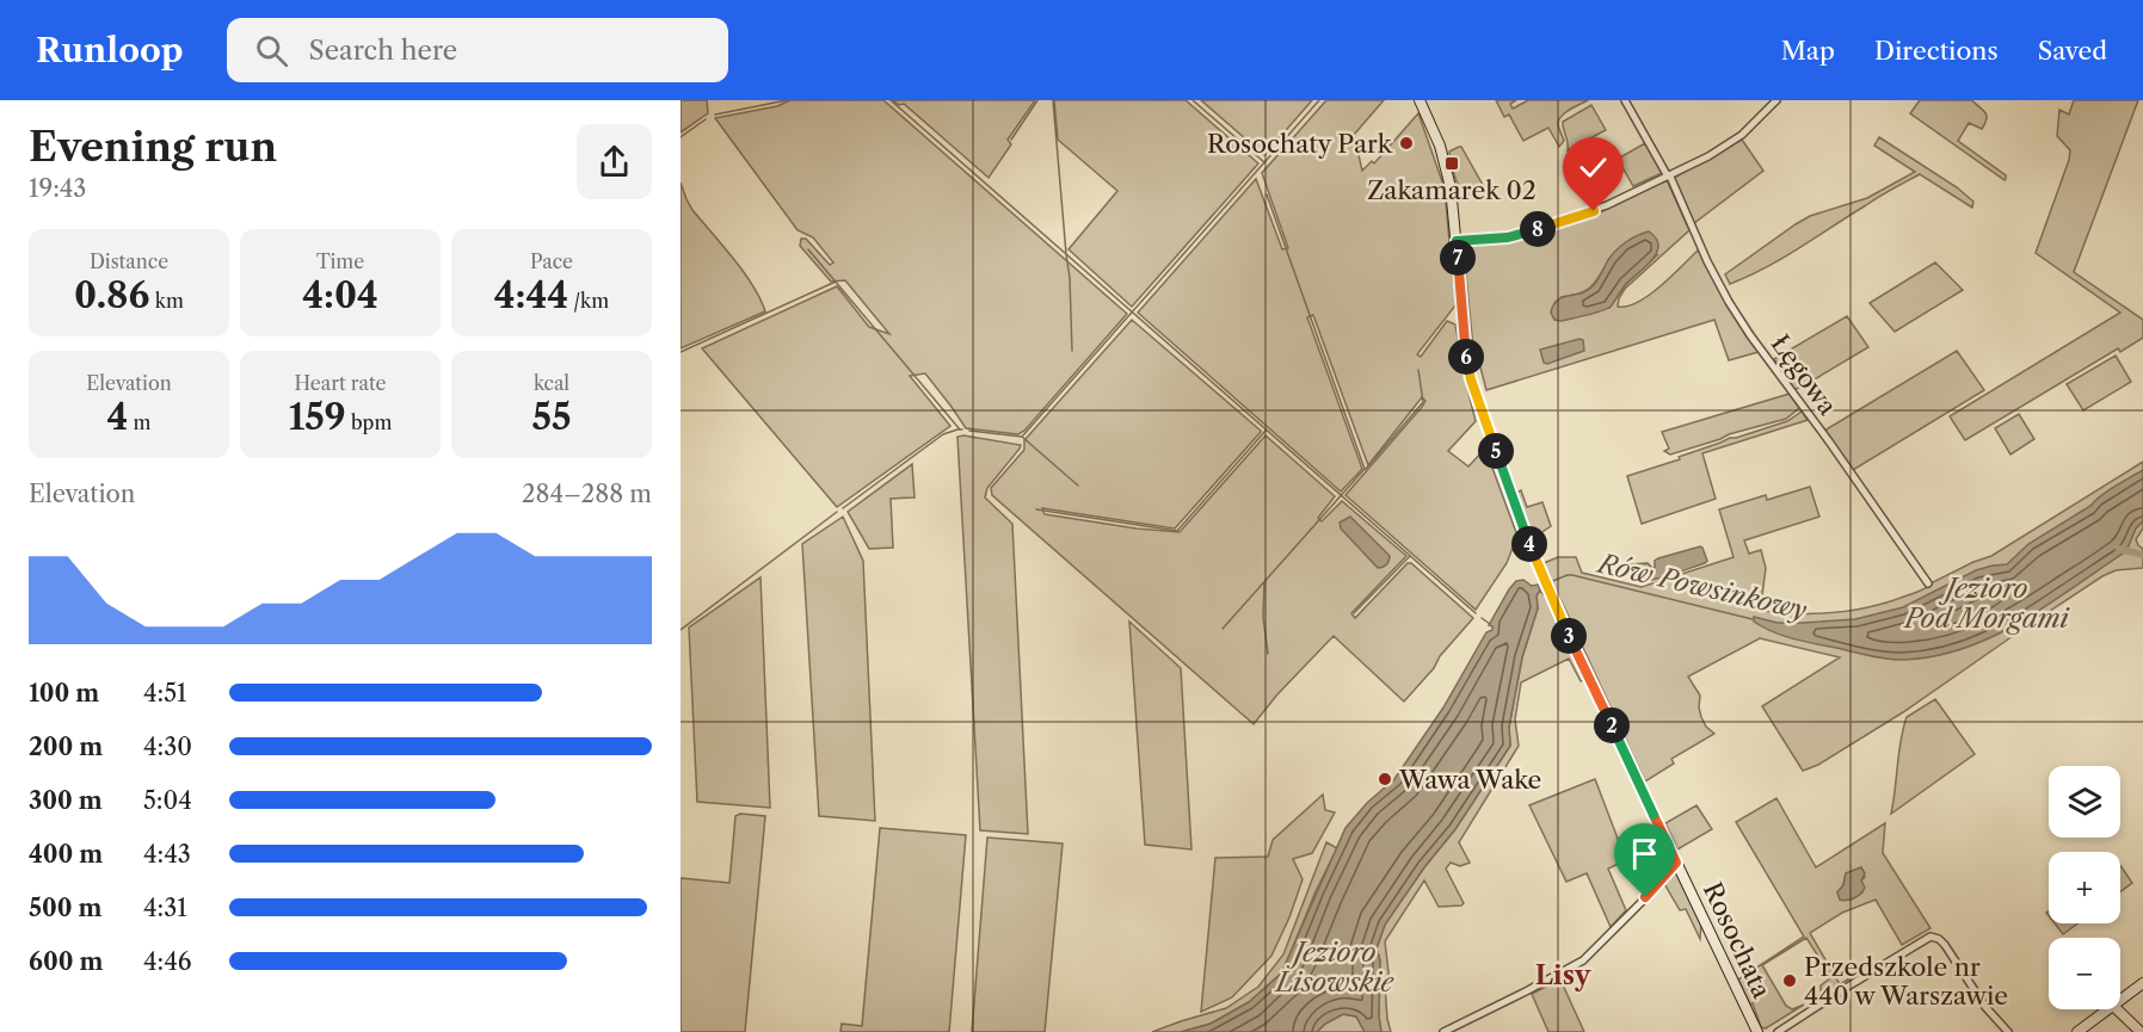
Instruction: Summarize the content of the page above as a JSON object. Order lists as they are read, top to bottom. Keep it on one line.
{"streets":{"street":["Łęgowa","Rosochata"]},"districts":["Lisy"],"water":["Rów Powsinkowy","Jezioro Pod Morgami","Jezioro Lisowskie"],"places":{"other":["Rosochaty Park","Wawa Wake","Przedszkole nr 440 w Warszawie"],"transit":["Zakamarek 02"]},"page":{"header":"Runloop","search":"Search here","nav":["Map","Directions","Saved"],"heading":["Evening run","19:43"],"pins":["8","7","6","5","4","3","2"],"stats":[["Distance","0.86 km"],["Time","4:04"],["Pace","4:44 /km"],["Elevation","4 m"],["Heart rate","159 bpm"],["kcal","55"]],"chart":["Elevation","284–288 m"],"list":[{"name":"100 m","note":"4:51"},{"name":"200 m","note":"4:30"},{"name":"300 m","note":"5:04"},{"name":"400 m","note":"4:43"},{"name":"500 m","note":"4:31"},{"name":"600 m","note":"4:46"}],"map_buttons":["+","−"]}}
